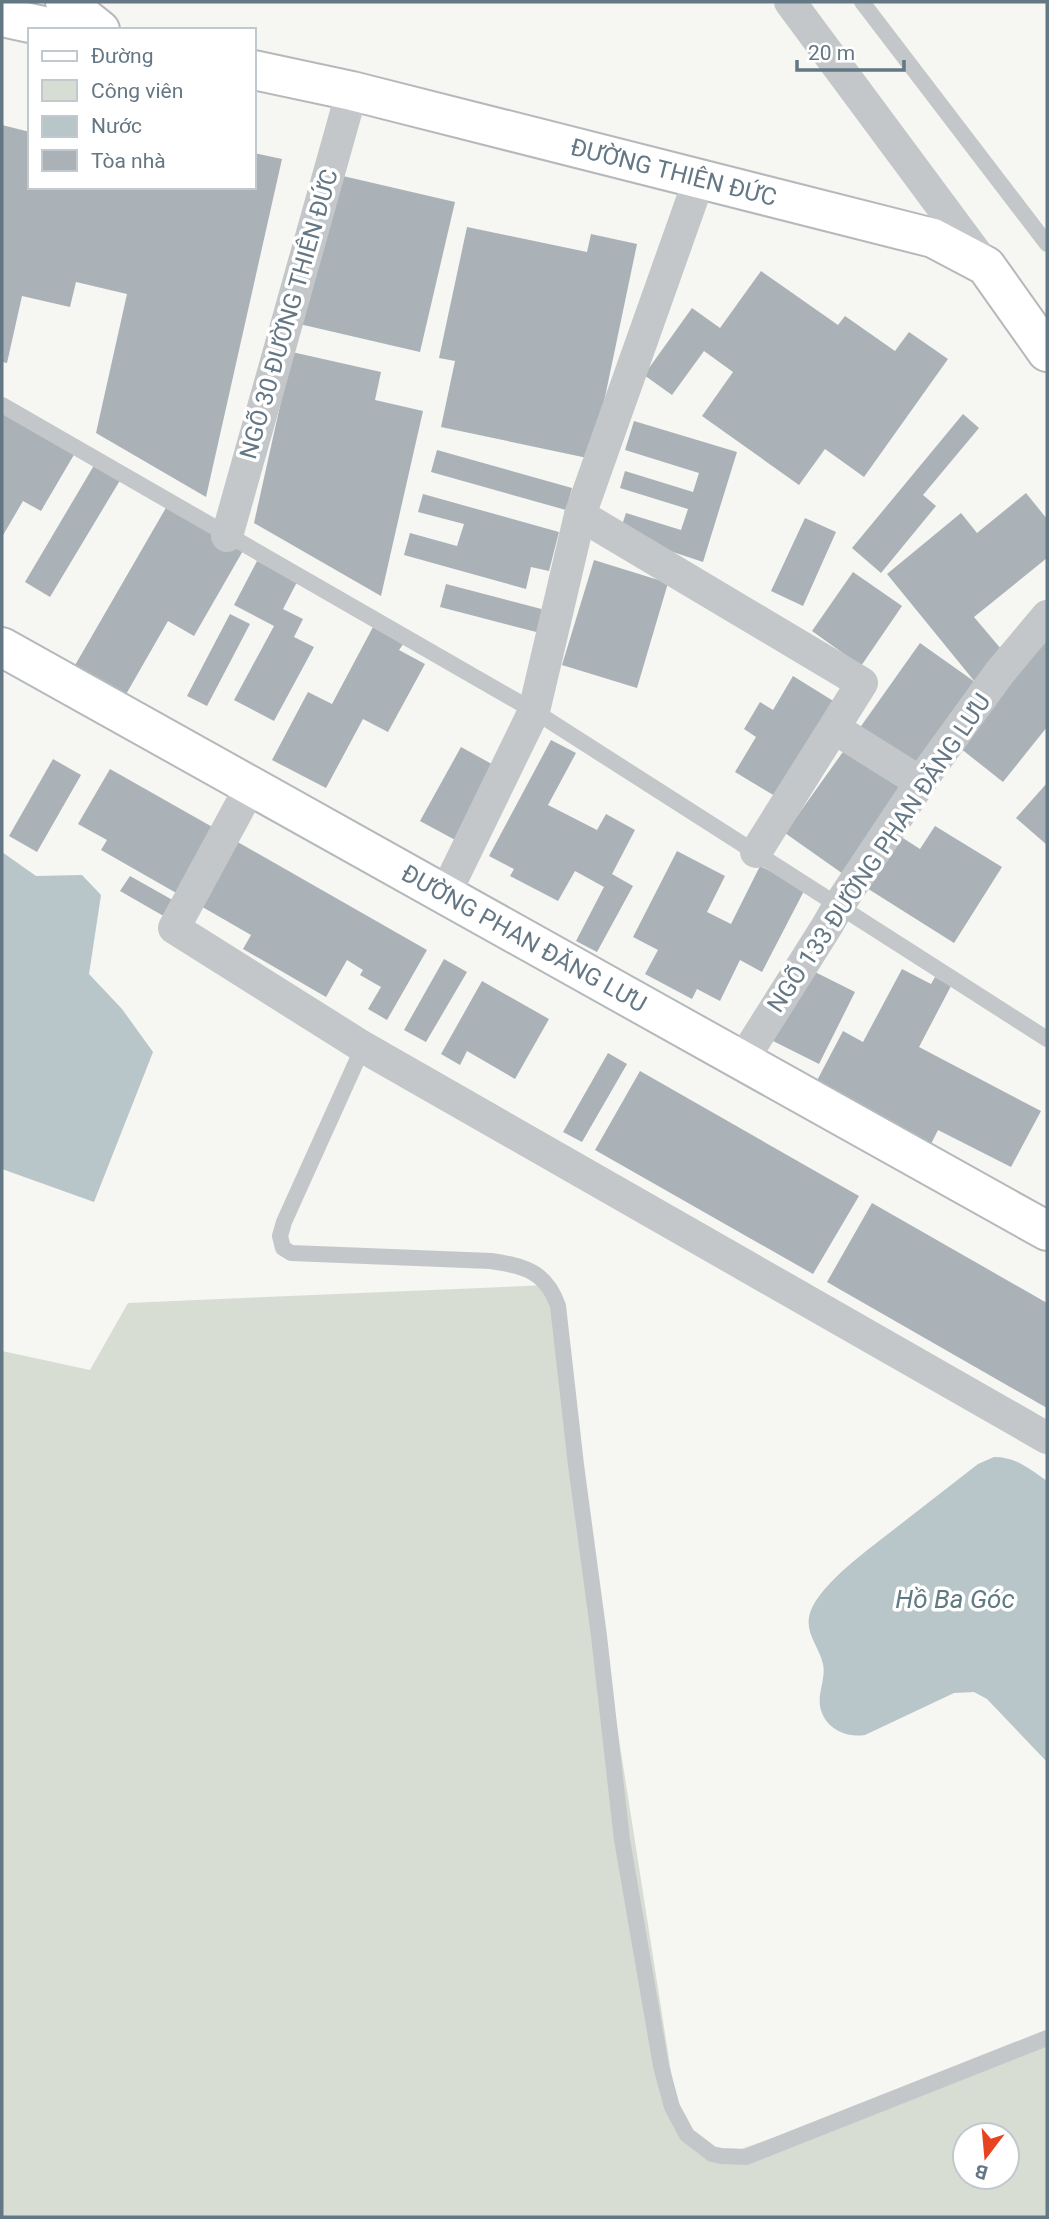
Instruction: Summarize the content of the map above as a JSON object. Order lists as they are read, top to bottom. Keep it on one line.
{"streets":{"main road":["ĐƯỜNG THIÊN ĐỨC","ĐƯỜNG PHAN ĐĂNG LƯU"],"street":["NGÕ 30 ĐƯỜNG THIÊN ĐỨC","NGÕ 133 ĐƯỜNG PHAN ĐĂNG LƯU"]},"crossings":[["ĐƯỜNG THIÊN ĐỨC","NGÕ 30 ĐƯỜNG THIÊN ĐỨC"],["NGÕ 133 ĐƯỜNG PHAN ĐĂNG LƯU","ĐƯỜNG PHAN ĐĂNG LƯU"]],"water":["Hồ Ba Góc"],"legend":["Đường","Công viên","Nước","Tòa nhà"],"scale_bar":"20 m","north":"bottom"}
